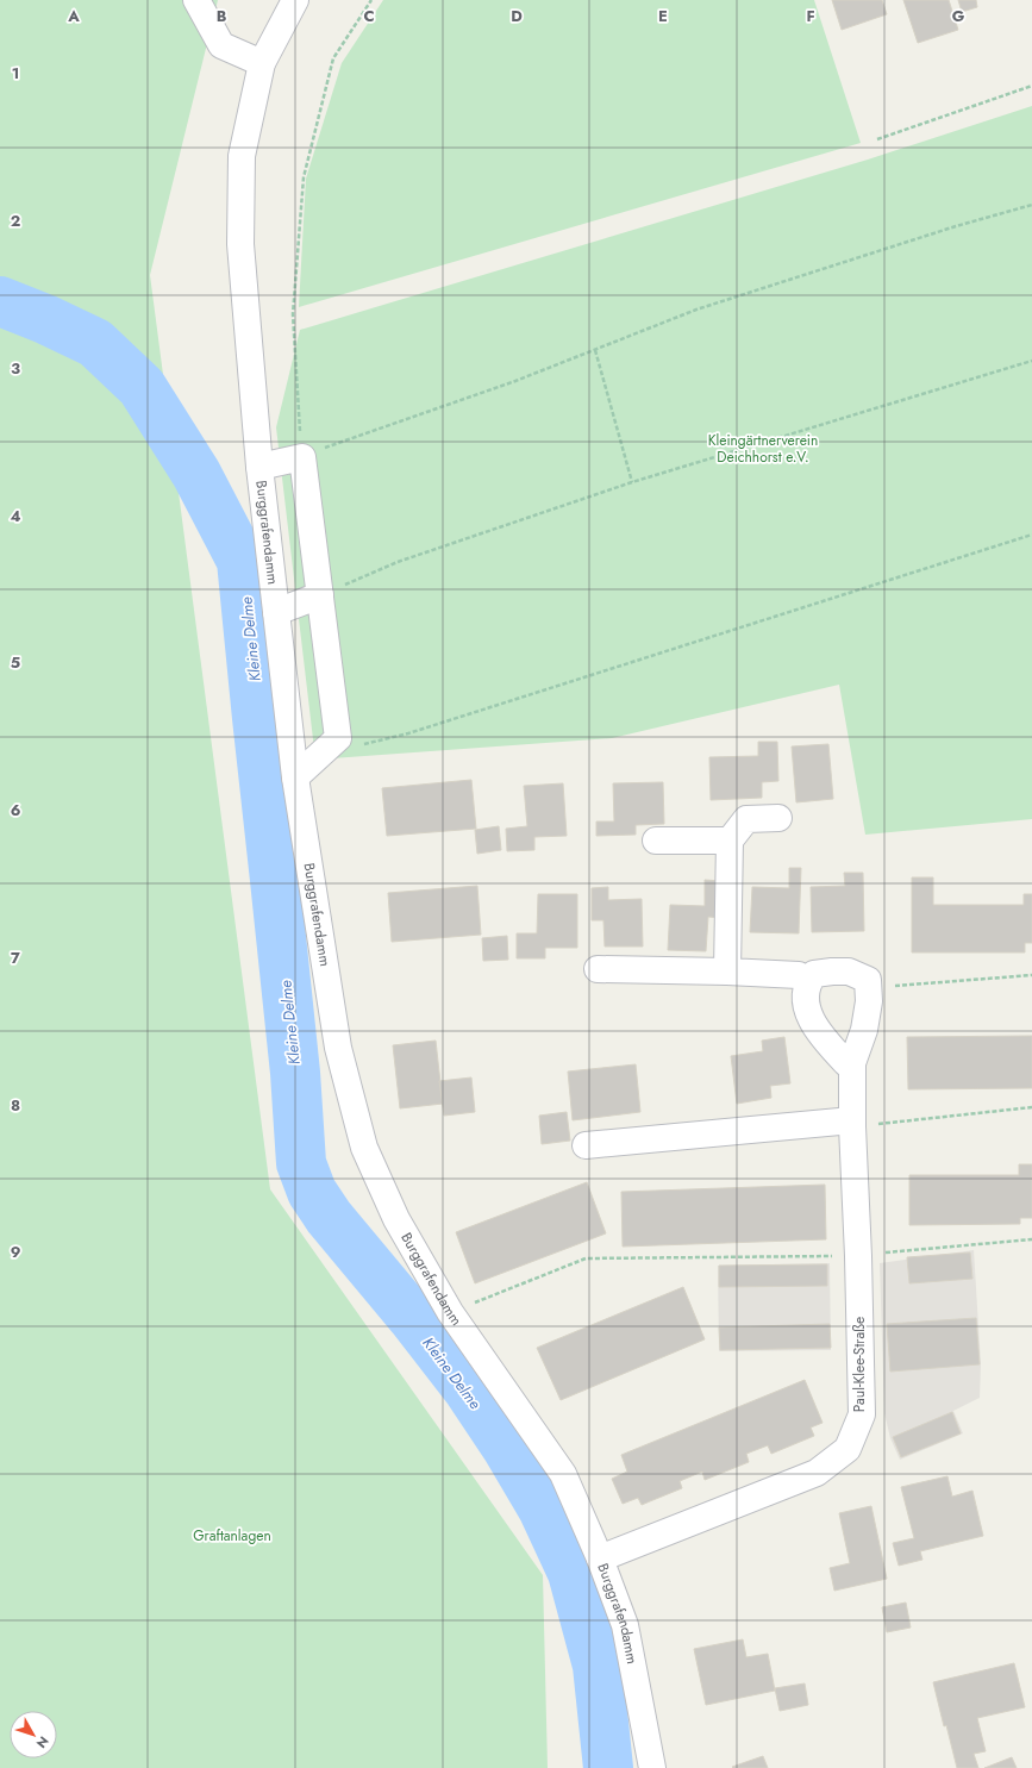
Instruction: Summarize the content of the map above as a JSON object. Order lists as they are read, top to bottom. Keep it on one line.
{"streets":{"street":["Burggrafendamm","Paul-Klee-Straße"]},"crossings":[["Burggrafendamm","Paul-Klee-Straße"]],"water":["Kleine Delme"],"parks":["Kleingärtnerverein Deichhorst e.V.","Graftanlagen"],"north":"bottom right","grid":{"columns":["A","B","C","D","E","F","G"],"rows":["1","2","3","4","5","6","7","8","9"]}}
